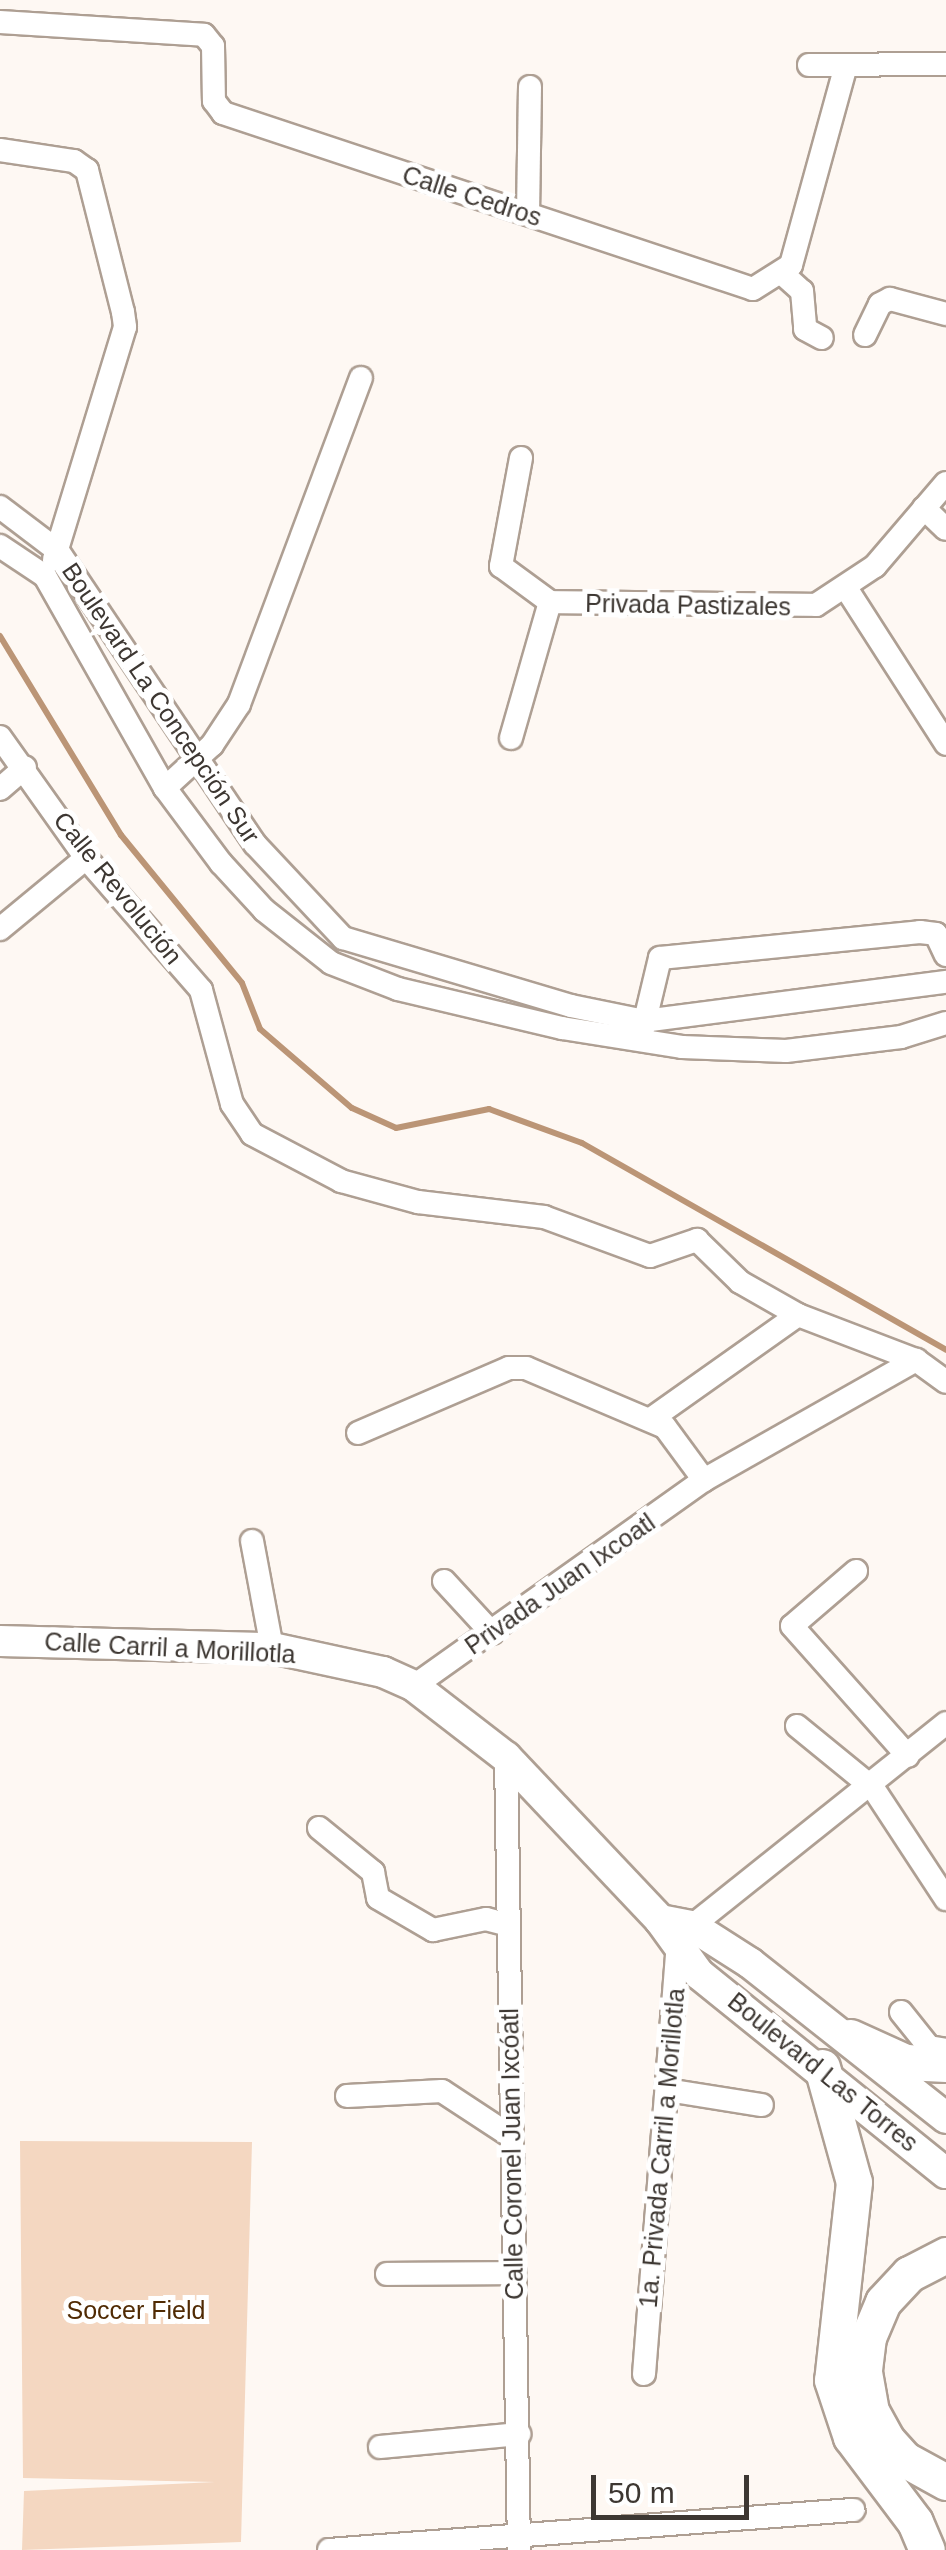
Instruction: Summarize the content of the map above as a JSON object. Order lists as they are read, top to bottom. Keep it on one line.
{"streets":{"street":["Calle Cedros","Privada Pastizales","Boulevard La Concepción Sur","Calle Revolución","Privada Juan Ixcoatl","Calle Carril a Morillotla","Boulevard Las Torres","1a. Privada Carril a Morillotla","Calle Coronel Juan Ixcóatl"]},"crossings":[["Privada Juan Ixcoatl","Calle Carril a Morillotla"],["Calle Carril a Morillotla","Boulevard Las Torres"],["Calle Carril a Morillotla","1a. Privada Carril a Morillotla"],["Calle Carril a Morillotla","Calle Coronel Juan Ixcóatl"],["Boulevard Las Torres","1a. Privada Carril a Morillotla"]],"parks":["Soccer Field"],"scale_bar":"50 m"}
